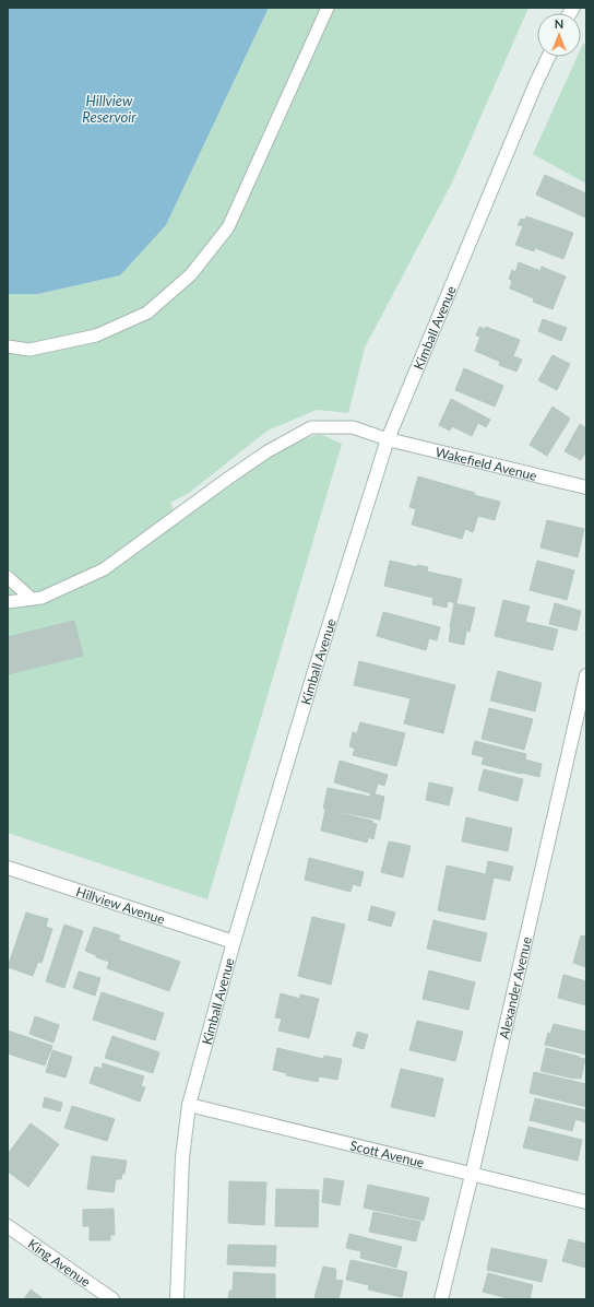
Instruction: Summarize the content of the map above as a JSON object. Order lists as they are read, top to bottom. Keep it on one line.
{"streets":{"street":["Kimball Avenue","Wakefield Avenue","Hillview Avenue","Alexander Avenue","Scott Avenue","King Avenue"]},"crossings":[["Kimball Avenue","Wakefield Avenue"],["Kimball Avenue","Hillview Avenue"],["Kimball Avenue","Scott Avenue"],["Alexander Avenue","Scott Avenue"]],"water":["Hillview Reservoir"],"north":"top"}
